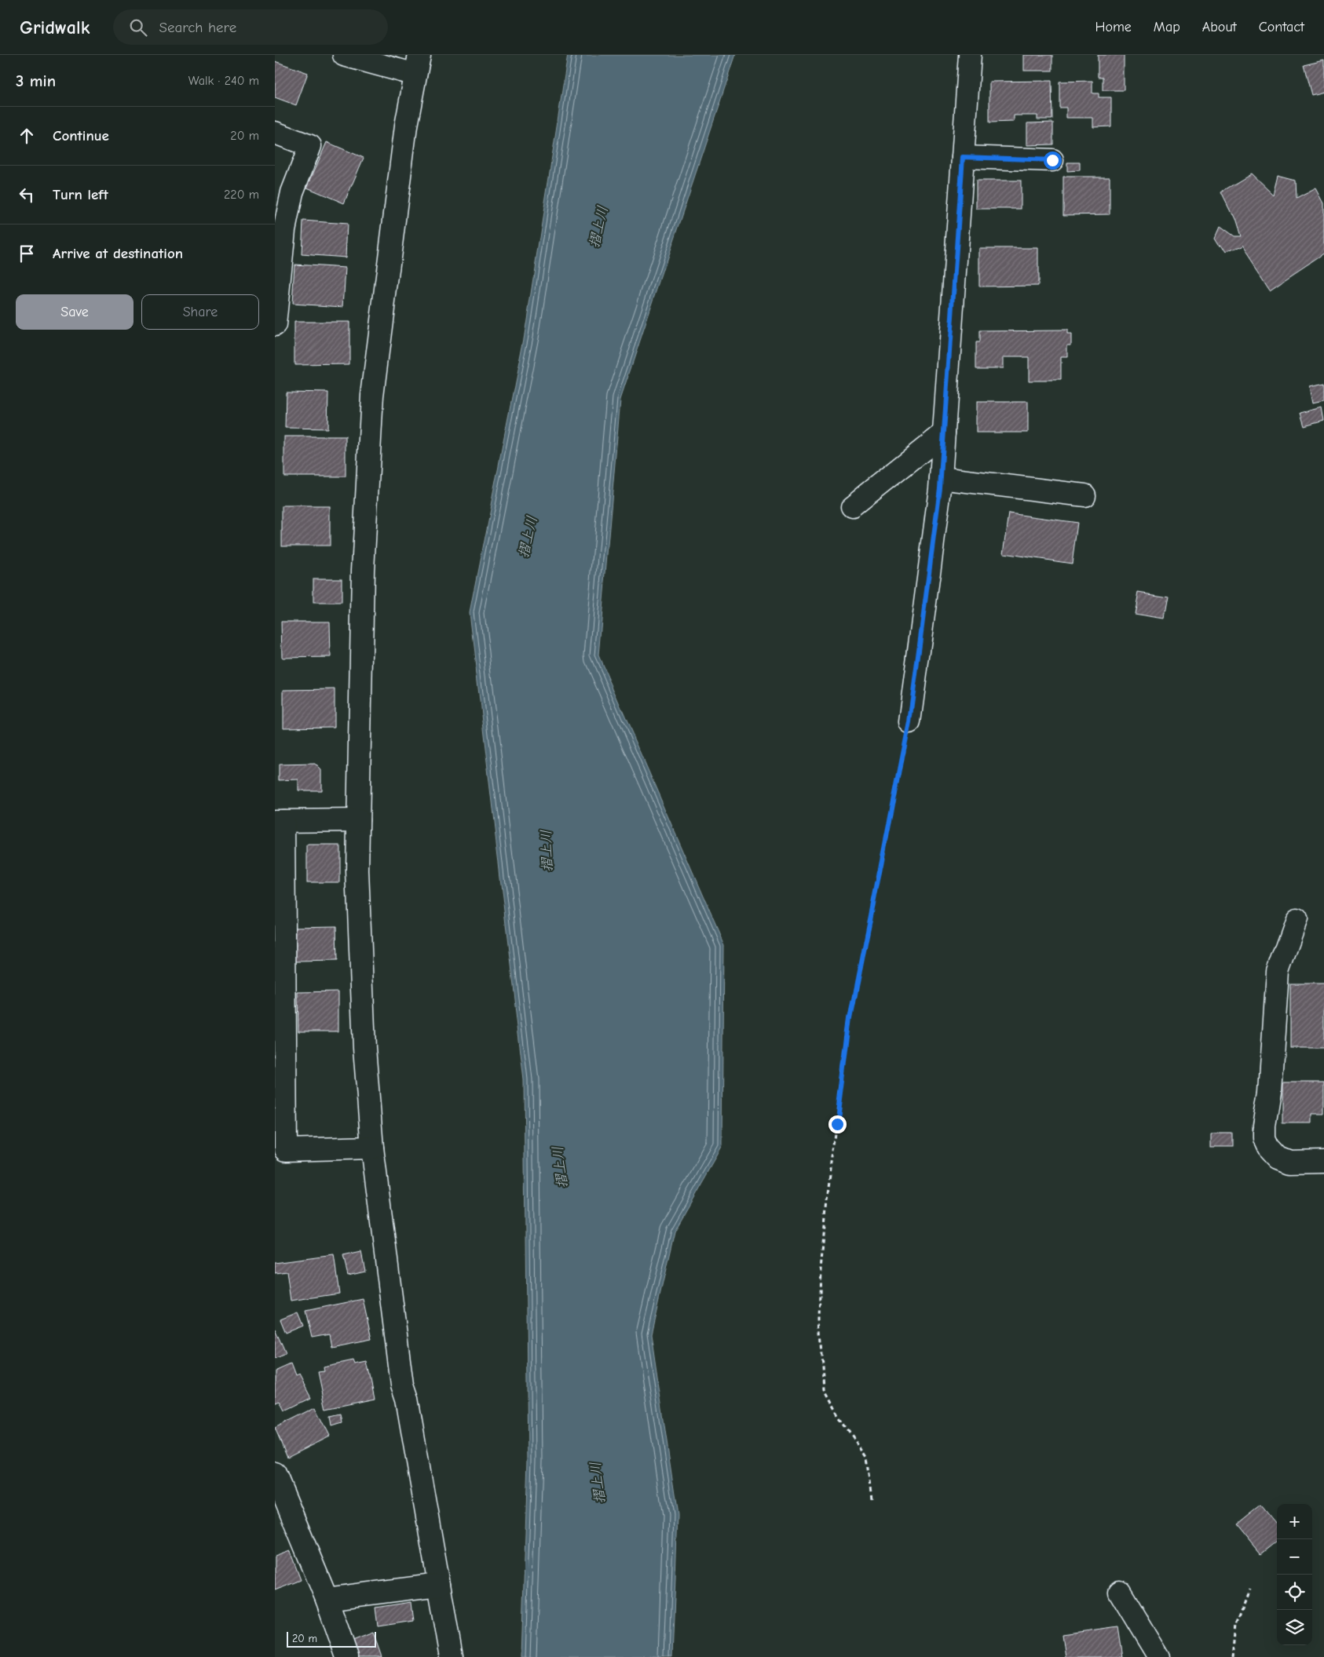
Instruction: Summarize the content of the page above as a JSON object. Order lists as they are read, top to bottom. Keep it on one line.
{"water":["摺上川"],"scale_bar":"20 m","page":{"header":"Gridwalk","search":"Search here","nav":["Home","Map","About","Contact"],"heading":["3 min","Walk · 240 m"],"list":[["Continue","20 m"],["Turn left","220 m"],"Arrive at destination"],"buttons":["Save","Share"],"map_buttons":["+","−"],"scale":"20 m"}}
